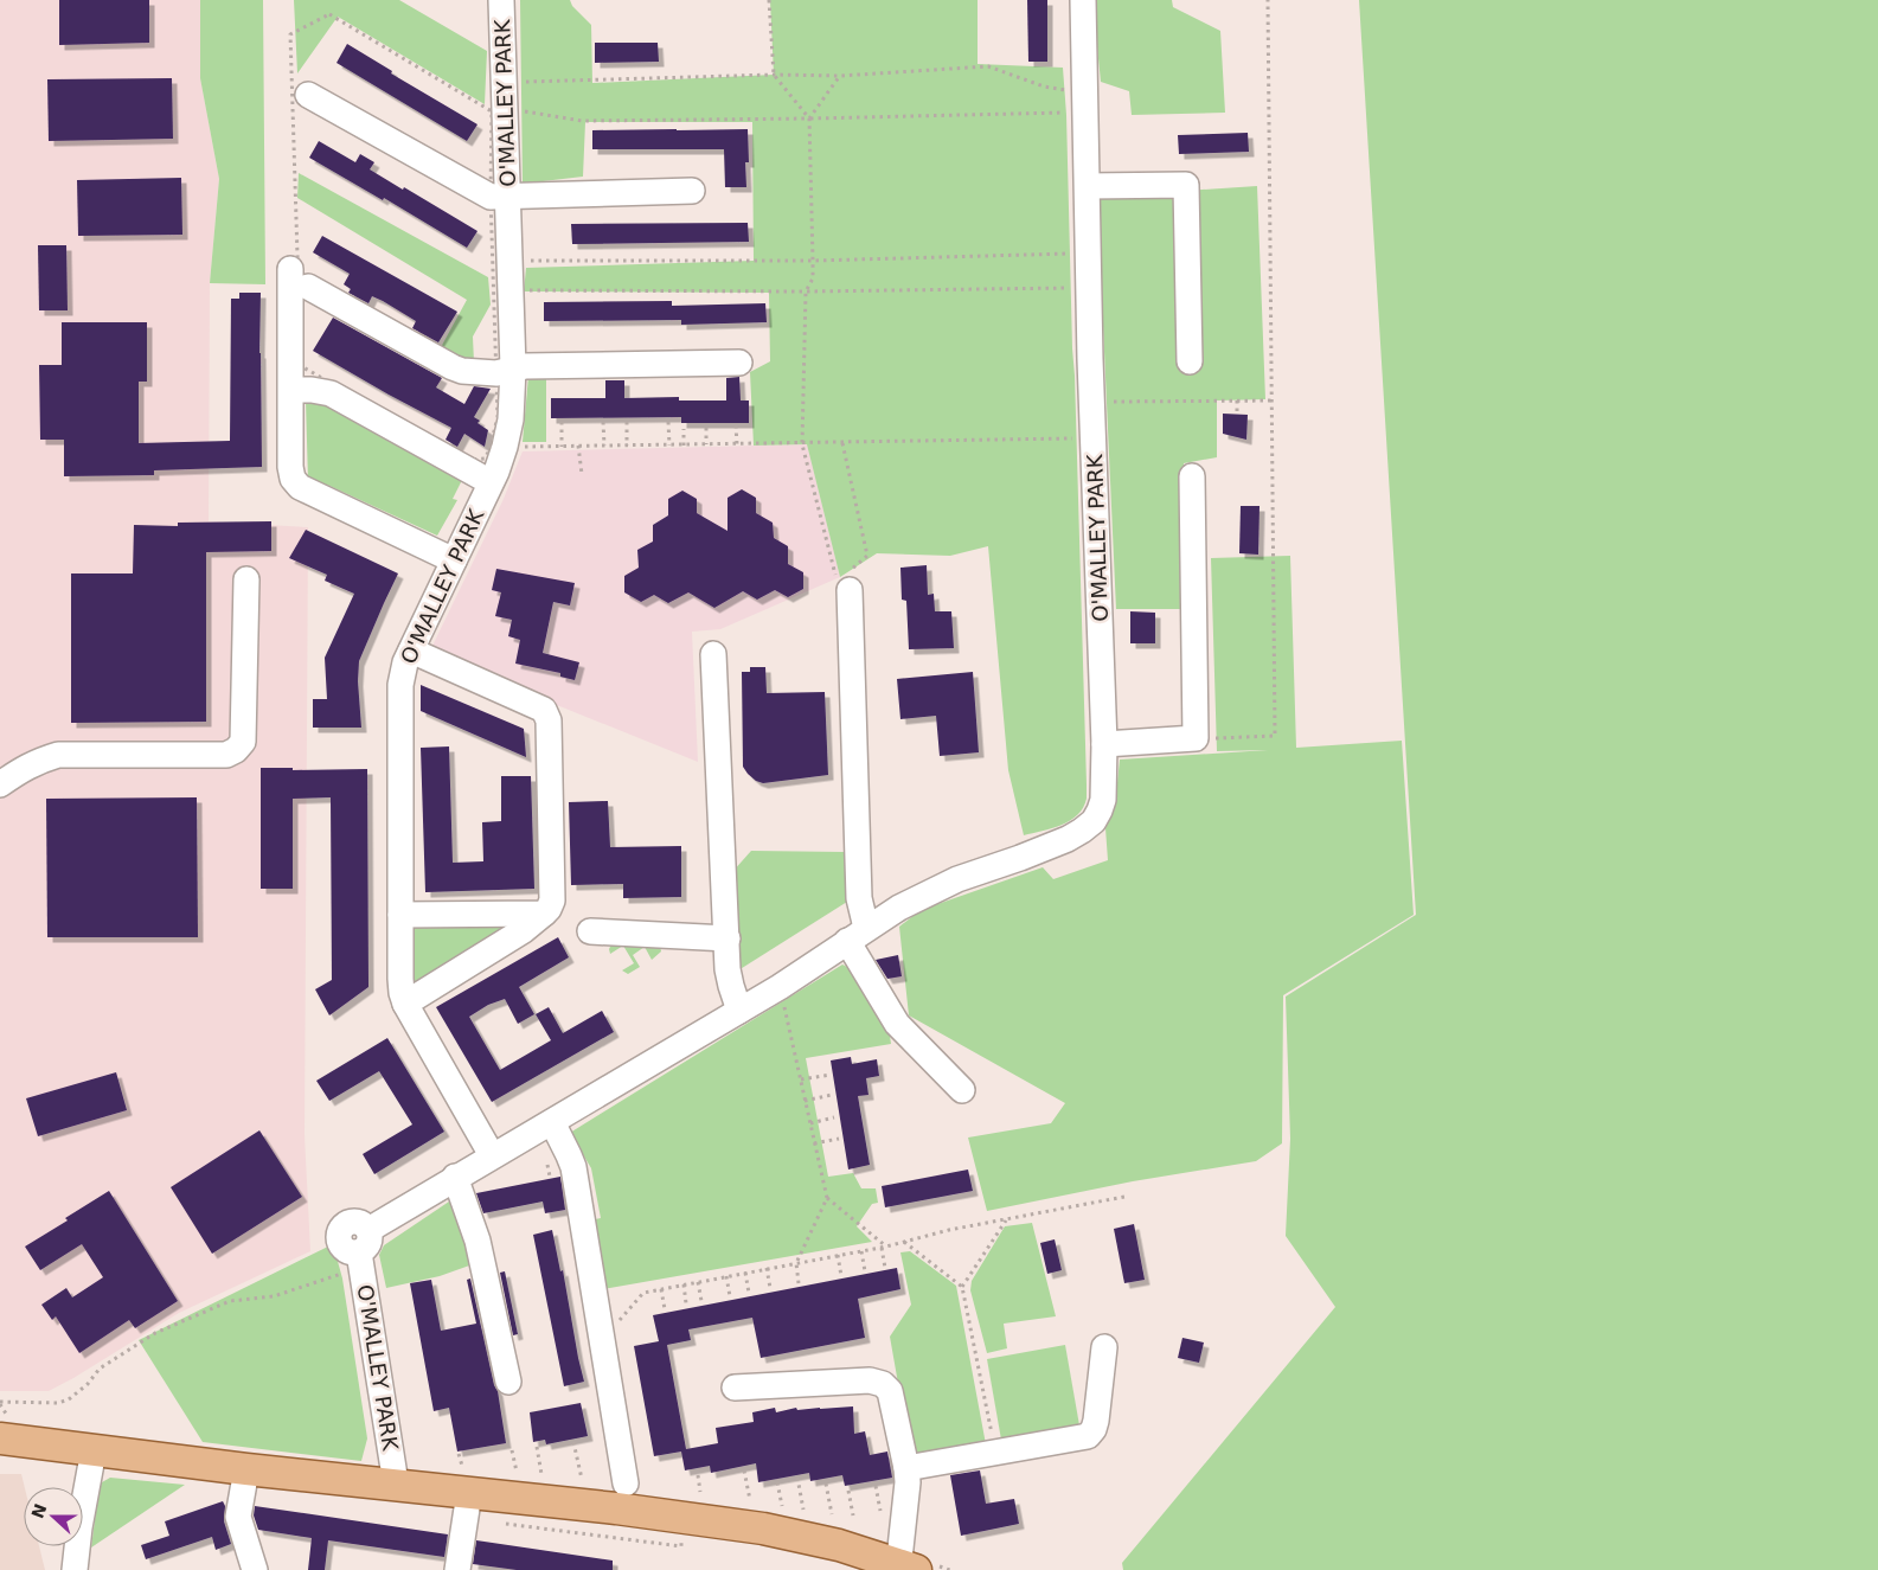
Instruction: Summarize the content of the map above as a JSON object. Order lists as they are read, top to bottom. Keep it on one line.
{"streets":{"street":["O'MALLEY PARK"]},"north":"left"}
